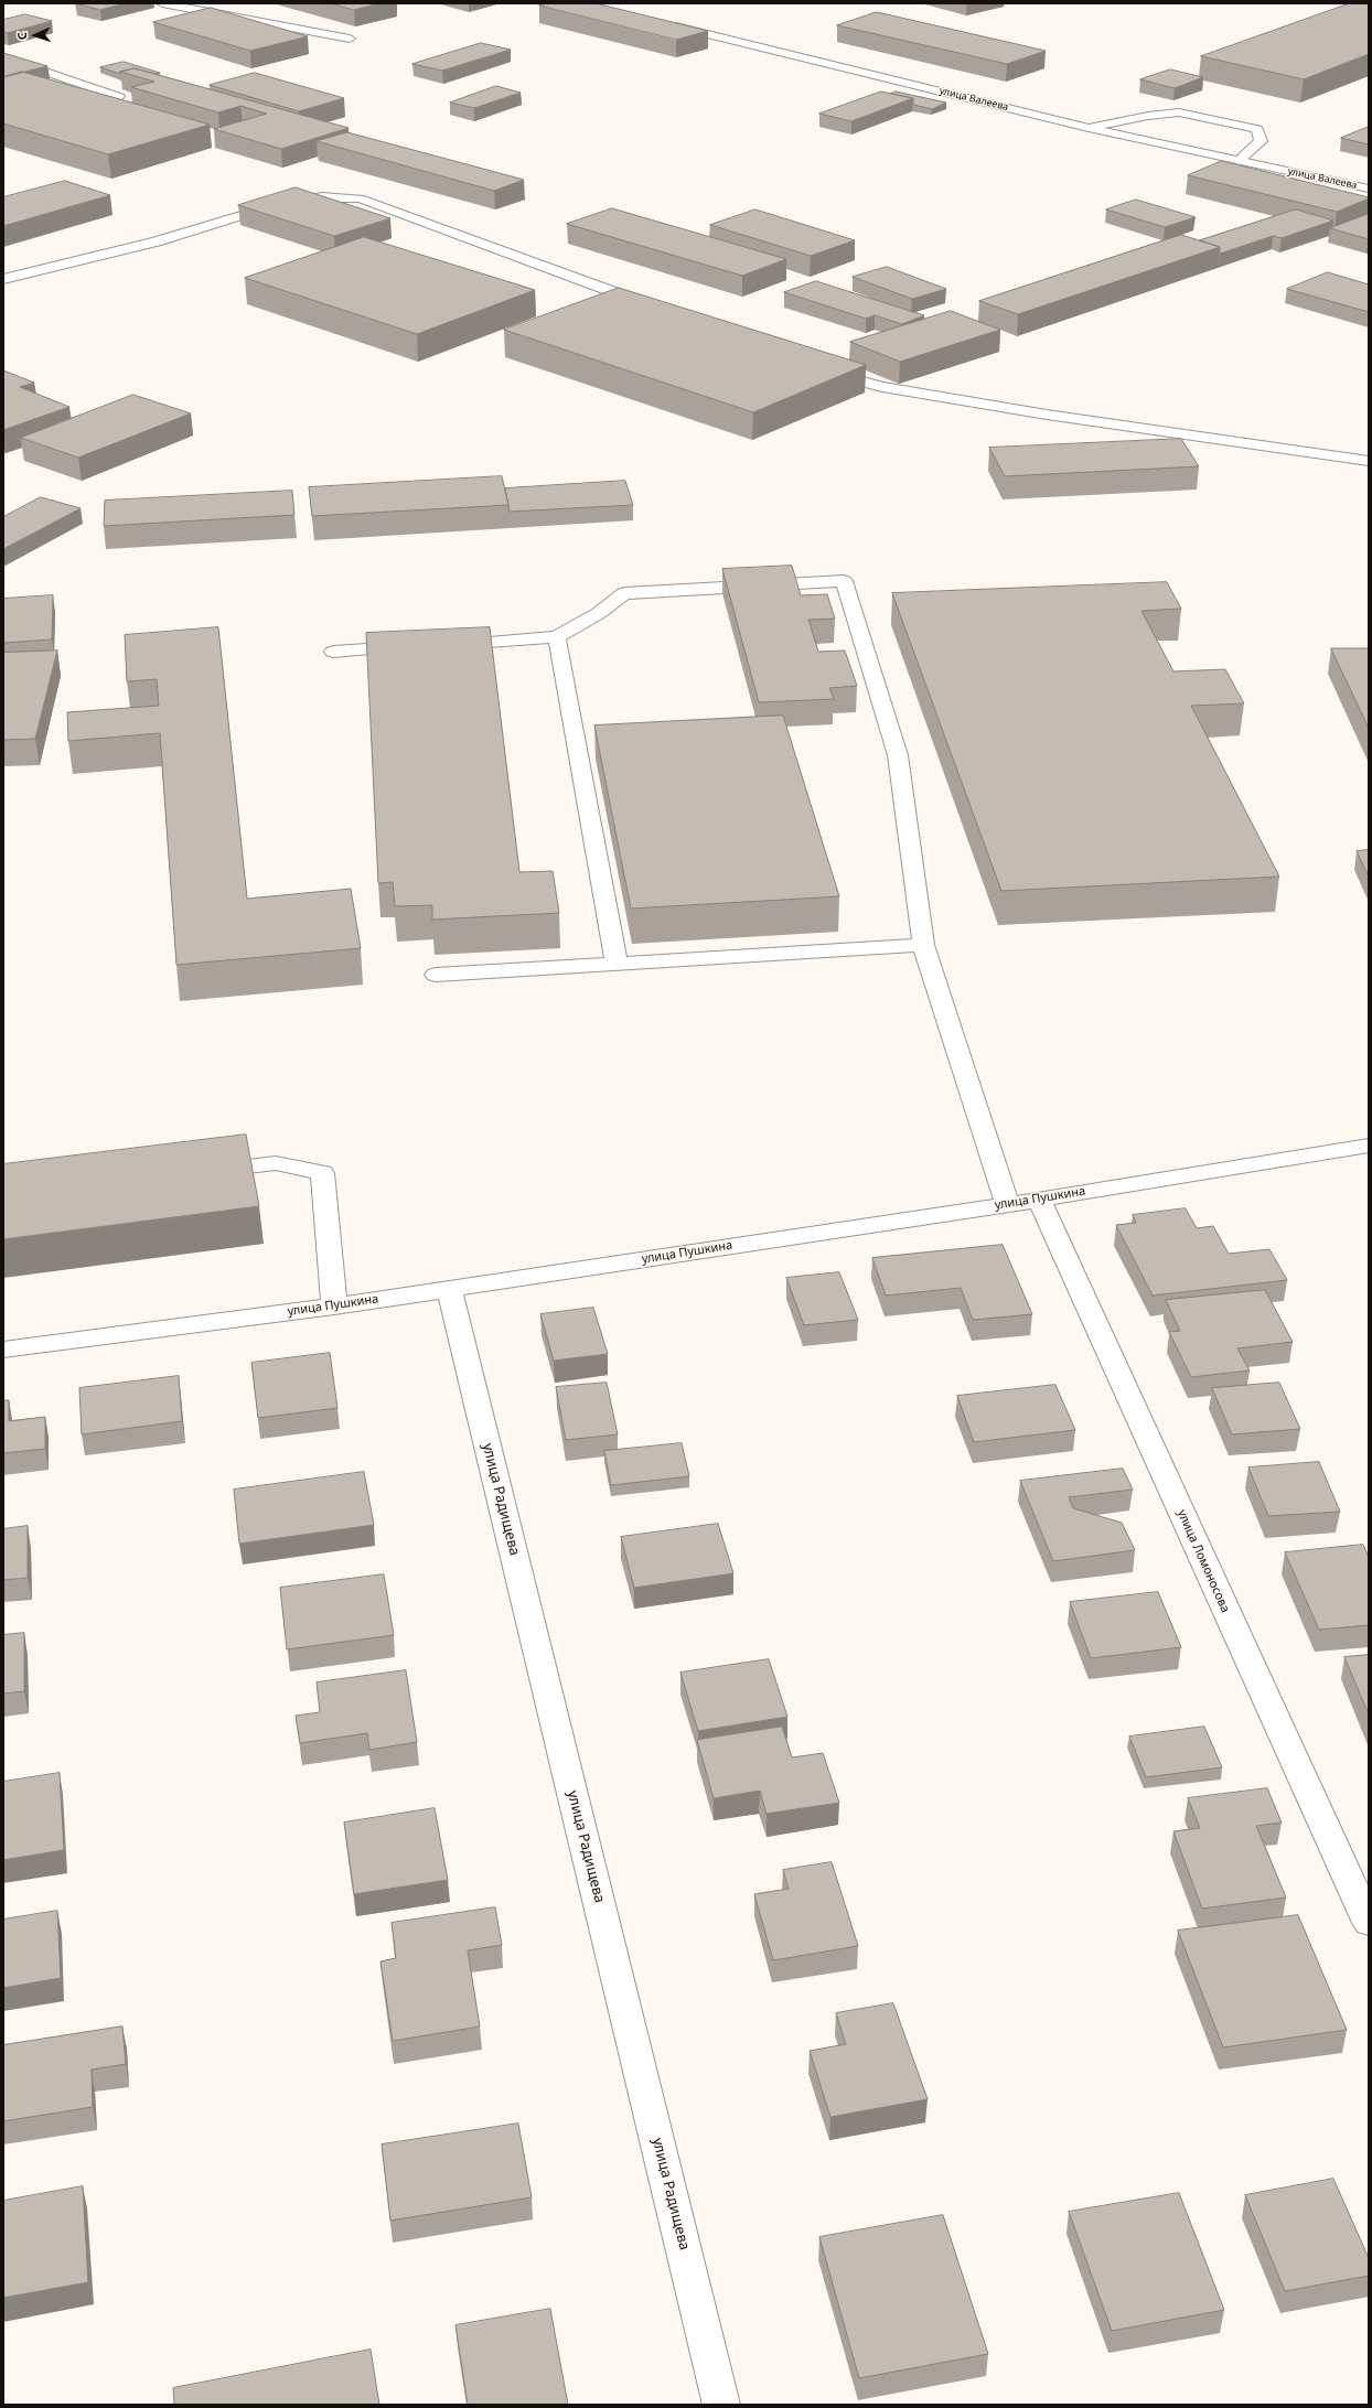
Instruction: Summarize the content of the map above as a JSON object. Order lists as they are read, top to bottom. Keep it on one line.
{"streets":{"street":["улица Валеева","улица Пушкина","улица Радищева","улица Ломоносова"]},"crossings":[["улица Пушкина","улица Радищева"],["улица Пушкина","улица Ломоносова"]],"north":"left"}
